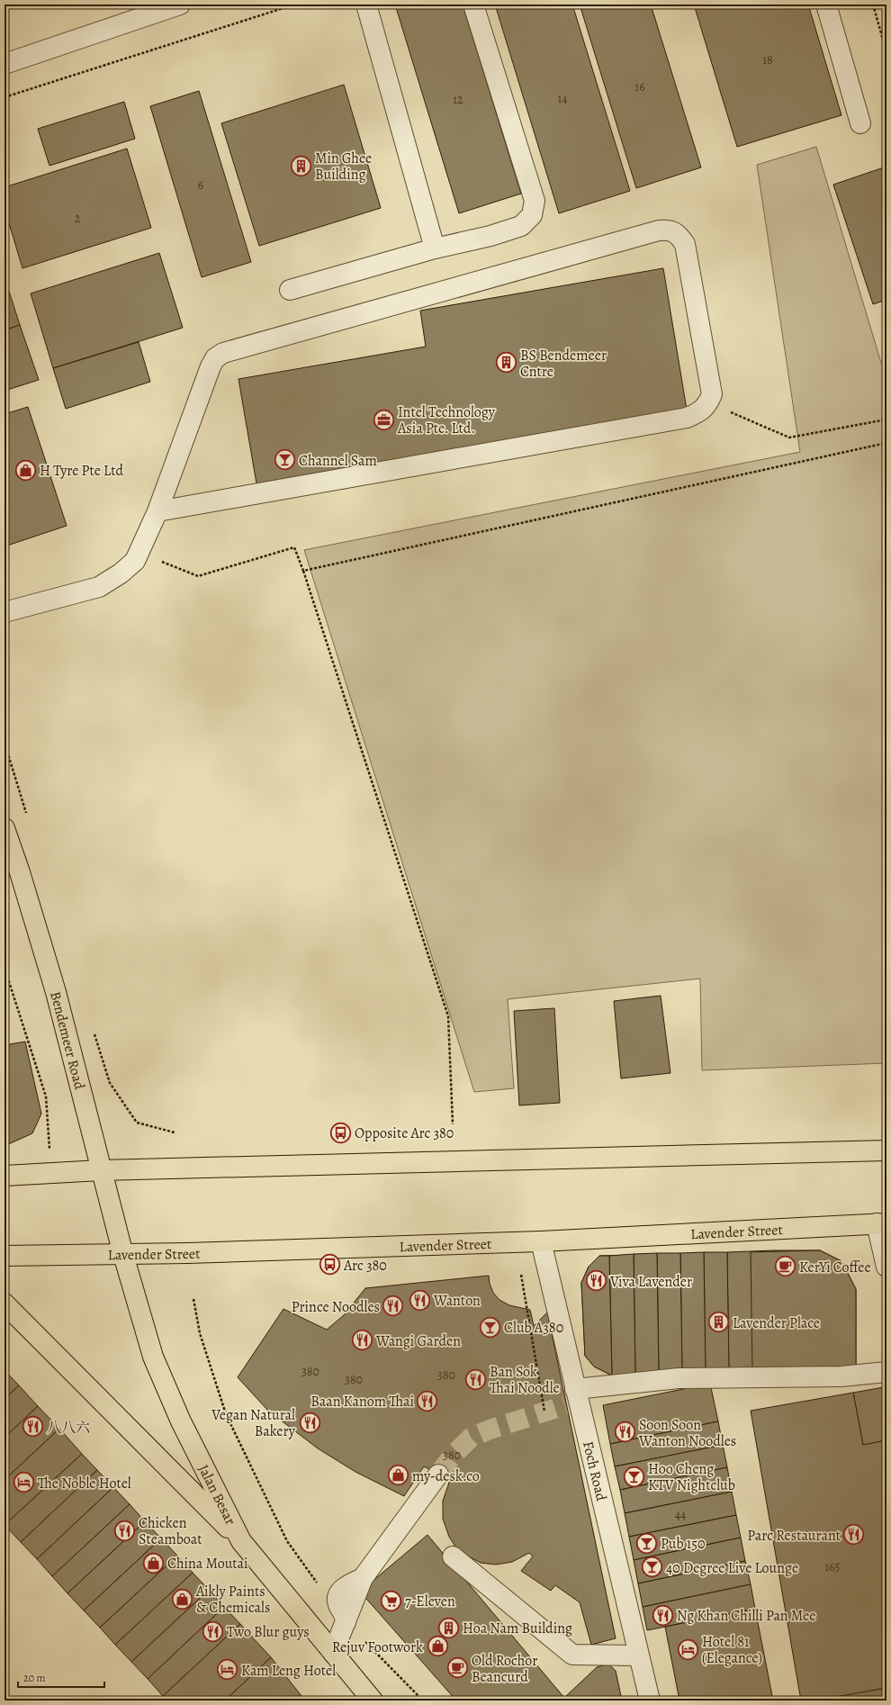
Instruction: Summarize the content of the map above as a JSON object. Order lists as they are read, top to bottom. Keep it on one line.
{"streets":{"main road":["Bendemeer Road","Lavender Street","Jalan Besar"],"street":["Foch Road"]},"crossings":[["Bendemeer Road","Lavender Street"],["Bendemeer Road","Jalan Besar"],["Lavender Street","Foch Road"],["Lavender Street","Jalan Besar"]],"places":{"building":["Min Ghee Building","BS Bendemeer Cntre","Lavender Place","Hoa Nam Building"],"office":["Intel Technology Asia Pte. Ltd."],"bar":["Channel Sam","Club A380","Hoo Cheng KTV Nightclub","Pub 150","40 Degree Live Lounge"],"shop":["H Tyre Pte Ltd","my-desk.co","China Moutai","Aikly Paints & Chemicals","Rejuv Footwork"],"bus stop":["Opposite Arc 380","Arc 380"],"cafe":["KerYi Coffee","Old Rochor Beancurd"],"restaurant":["Viva Lavender","Wanton","Prince Noodles","Wangi Garden","Ban Sok Thai Noodle","Baan Kanom Thai","Vegan Natural Bakery","八八六","Soon Soon Wanton Noodles","Chicken Steamboat","Parc Restaurant","Ng Khan Chilli Pan Mee","Two Blur guys"],"hotel":["The Noble Hotel","Hotel 81 (Elegance)","Kam Leng Hotel"],"supermarket":["7-Eleven"]},"house_numbers":["18","16","14","12","6","2","380","380","380","380","44","165"],"scale_bar":"20 m"}
